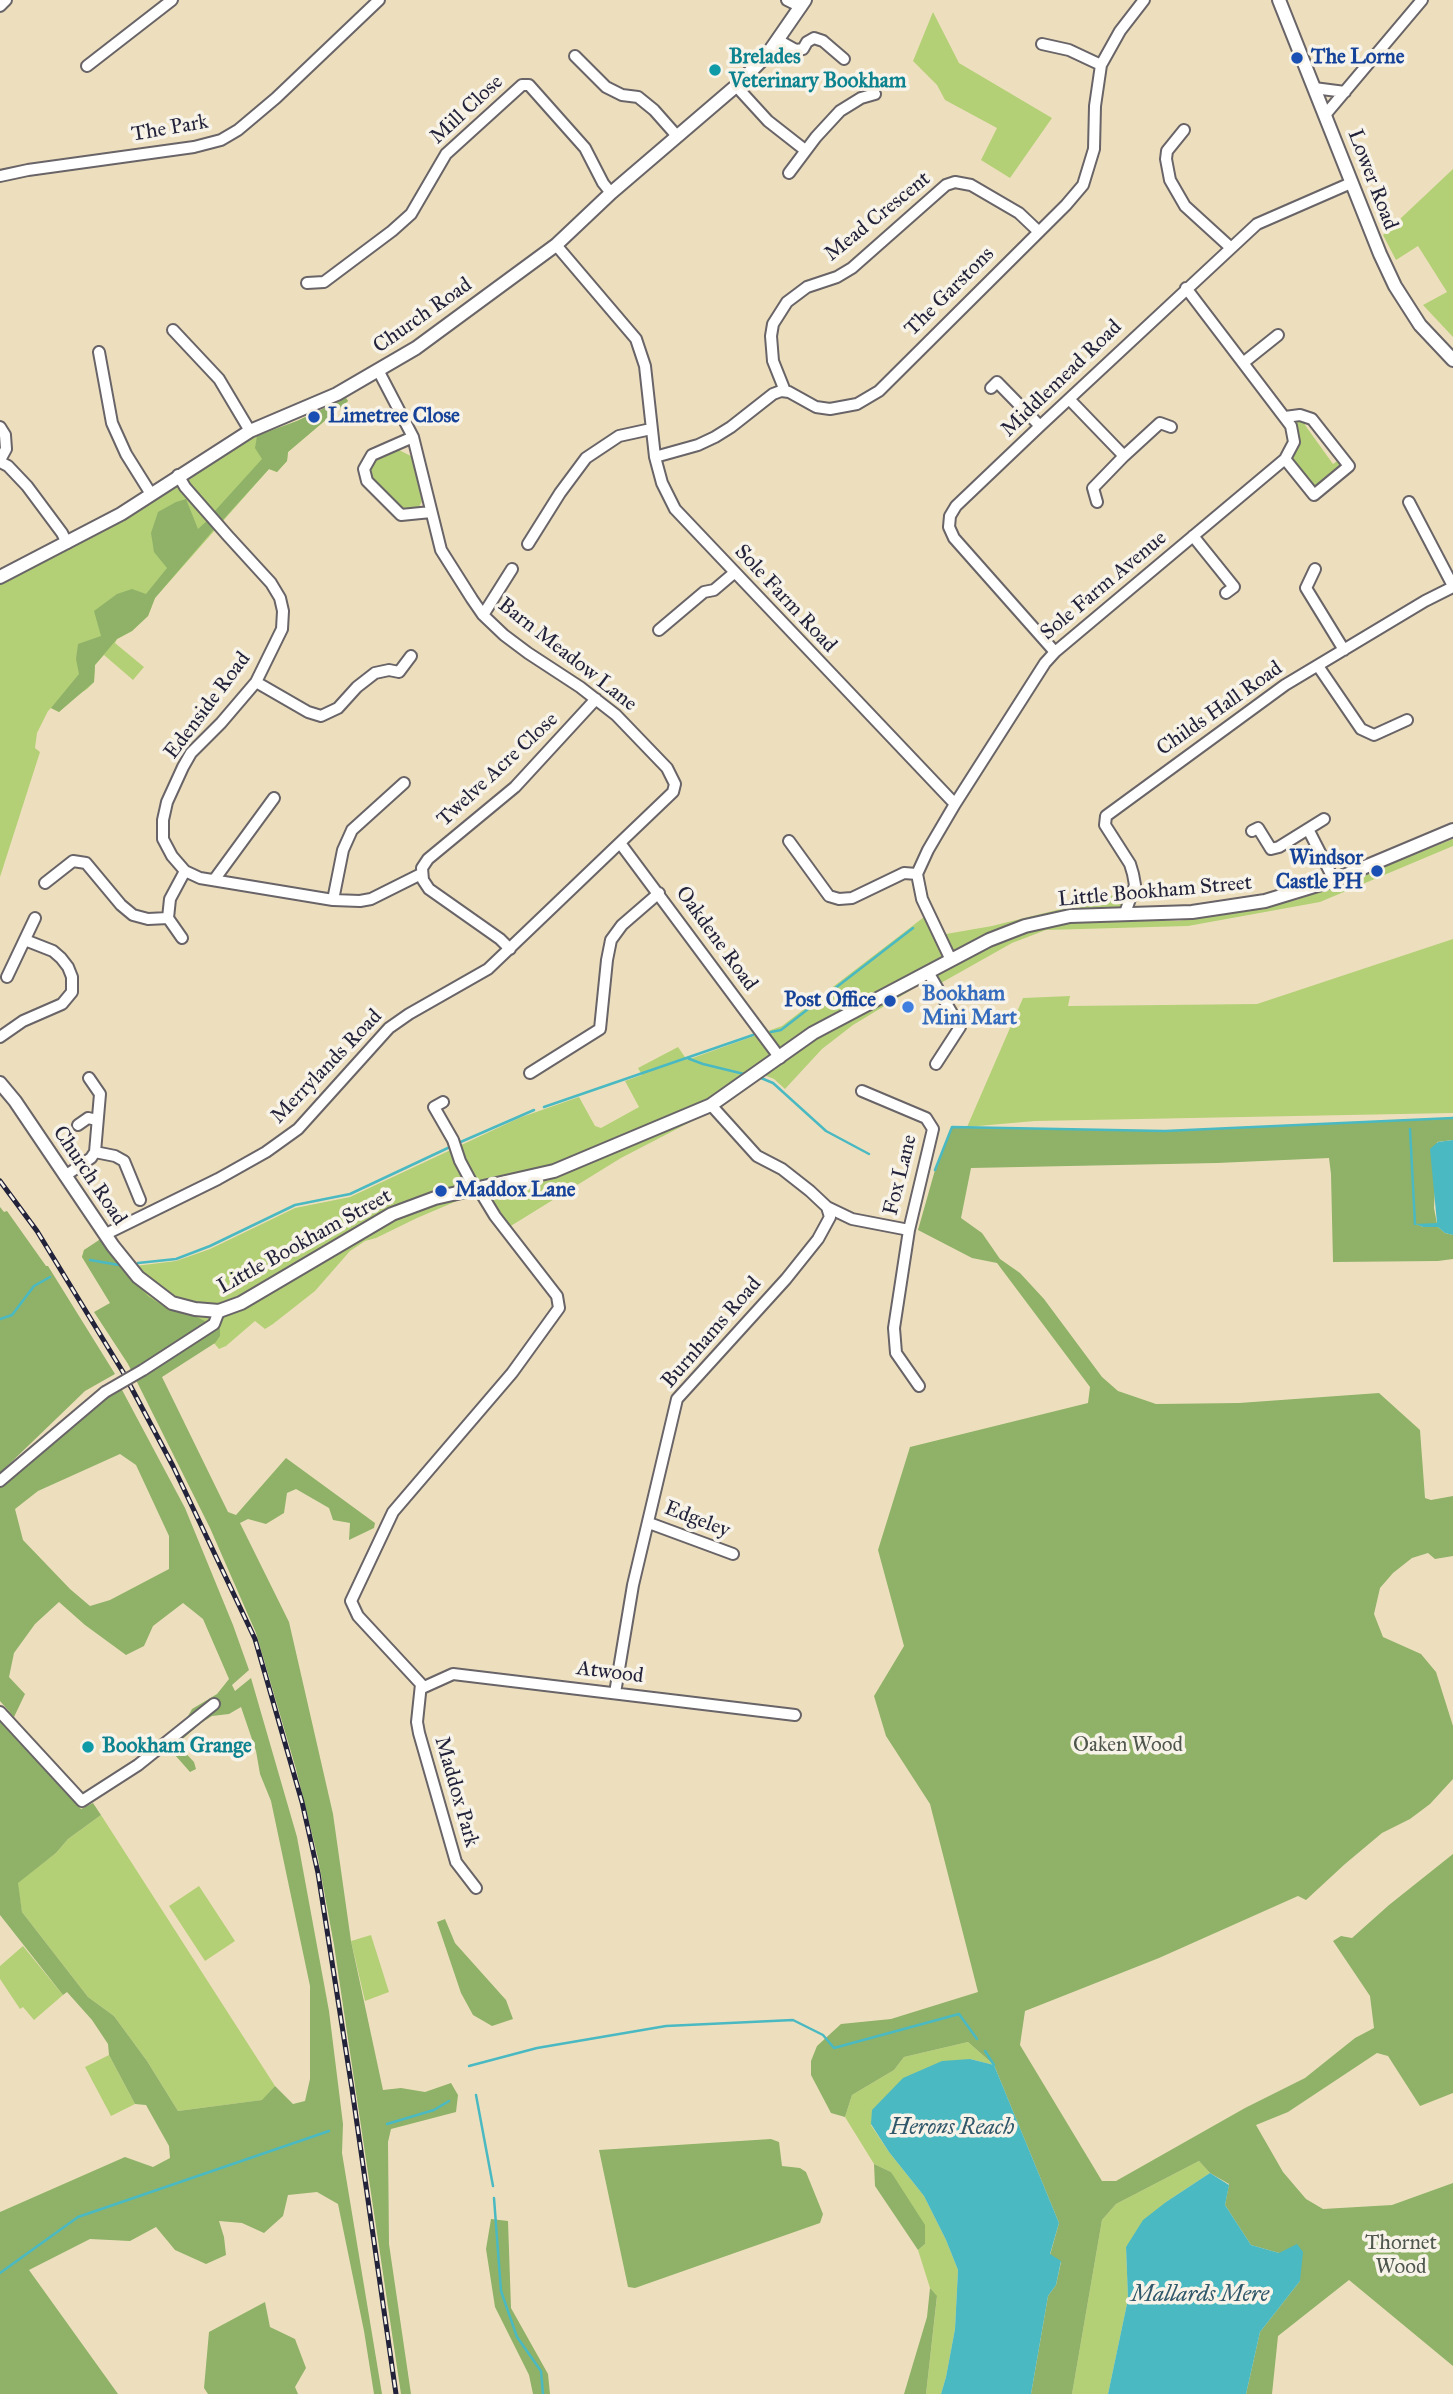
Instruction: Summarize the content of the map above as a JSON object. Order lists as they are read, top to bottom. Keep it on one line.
{"streets":{"street":["Mill Close","The Park","Lower Road","Mead Crescent","The Garstons","Church Road","Middlemead Road","Sole Farm Avenue","Sole Farm Road","Barn Meadow Lane","Edenside Road","Childs Hall Road","Twelve Acre Close","Little Bookham Street","Oakdene Road","Merrylands Road","Fox Lane","Burnhams Road","Edgeley","Atwood","Maddox Park"]},"crossings":[["Mill Close","Church Road"],["Lower Road","Middlemead Road"],["Mead Crescent","The Garstons"],["Church Road","Sole Farm Road"],["Church Road","Barn Meadow Lane"],["Church Road","Edenside Road"],["Church Road","Little Bookham Street"],["Church Road","Merrylands Road"],["Middlemead Road","Sole Farm Avenue"],["Sole Farm Avenue","Sole Farm Road"],["Barn Meadow Lane","Twelve Acre Close"],["Barn Meadow Lane","Oakdene Road"],["Barn Meadow Lane","Merrylands Road"],["Childs Hall Road","Little Bookham Street"],["Little Bookham Street","Oakdene Road"],["Oakdene Road","Merrylands Road"],["Fox Lane","Burnhams Road"],["Burnhams Road","Edgeley"],["Burnhams Road","Atwood"],["Atwood","Maddox Park"]],"water":["Herons Reach","Mallards Mere"],"parks":["Oaken Wood","Thornet Wood"],"places":["The Lorne","Brelades Veterinary Bookham","Limetree Close","Windsor Castle PH","Post Office","Bookham Mini Mart","Maddox Lane","Bookham Grange"]}
